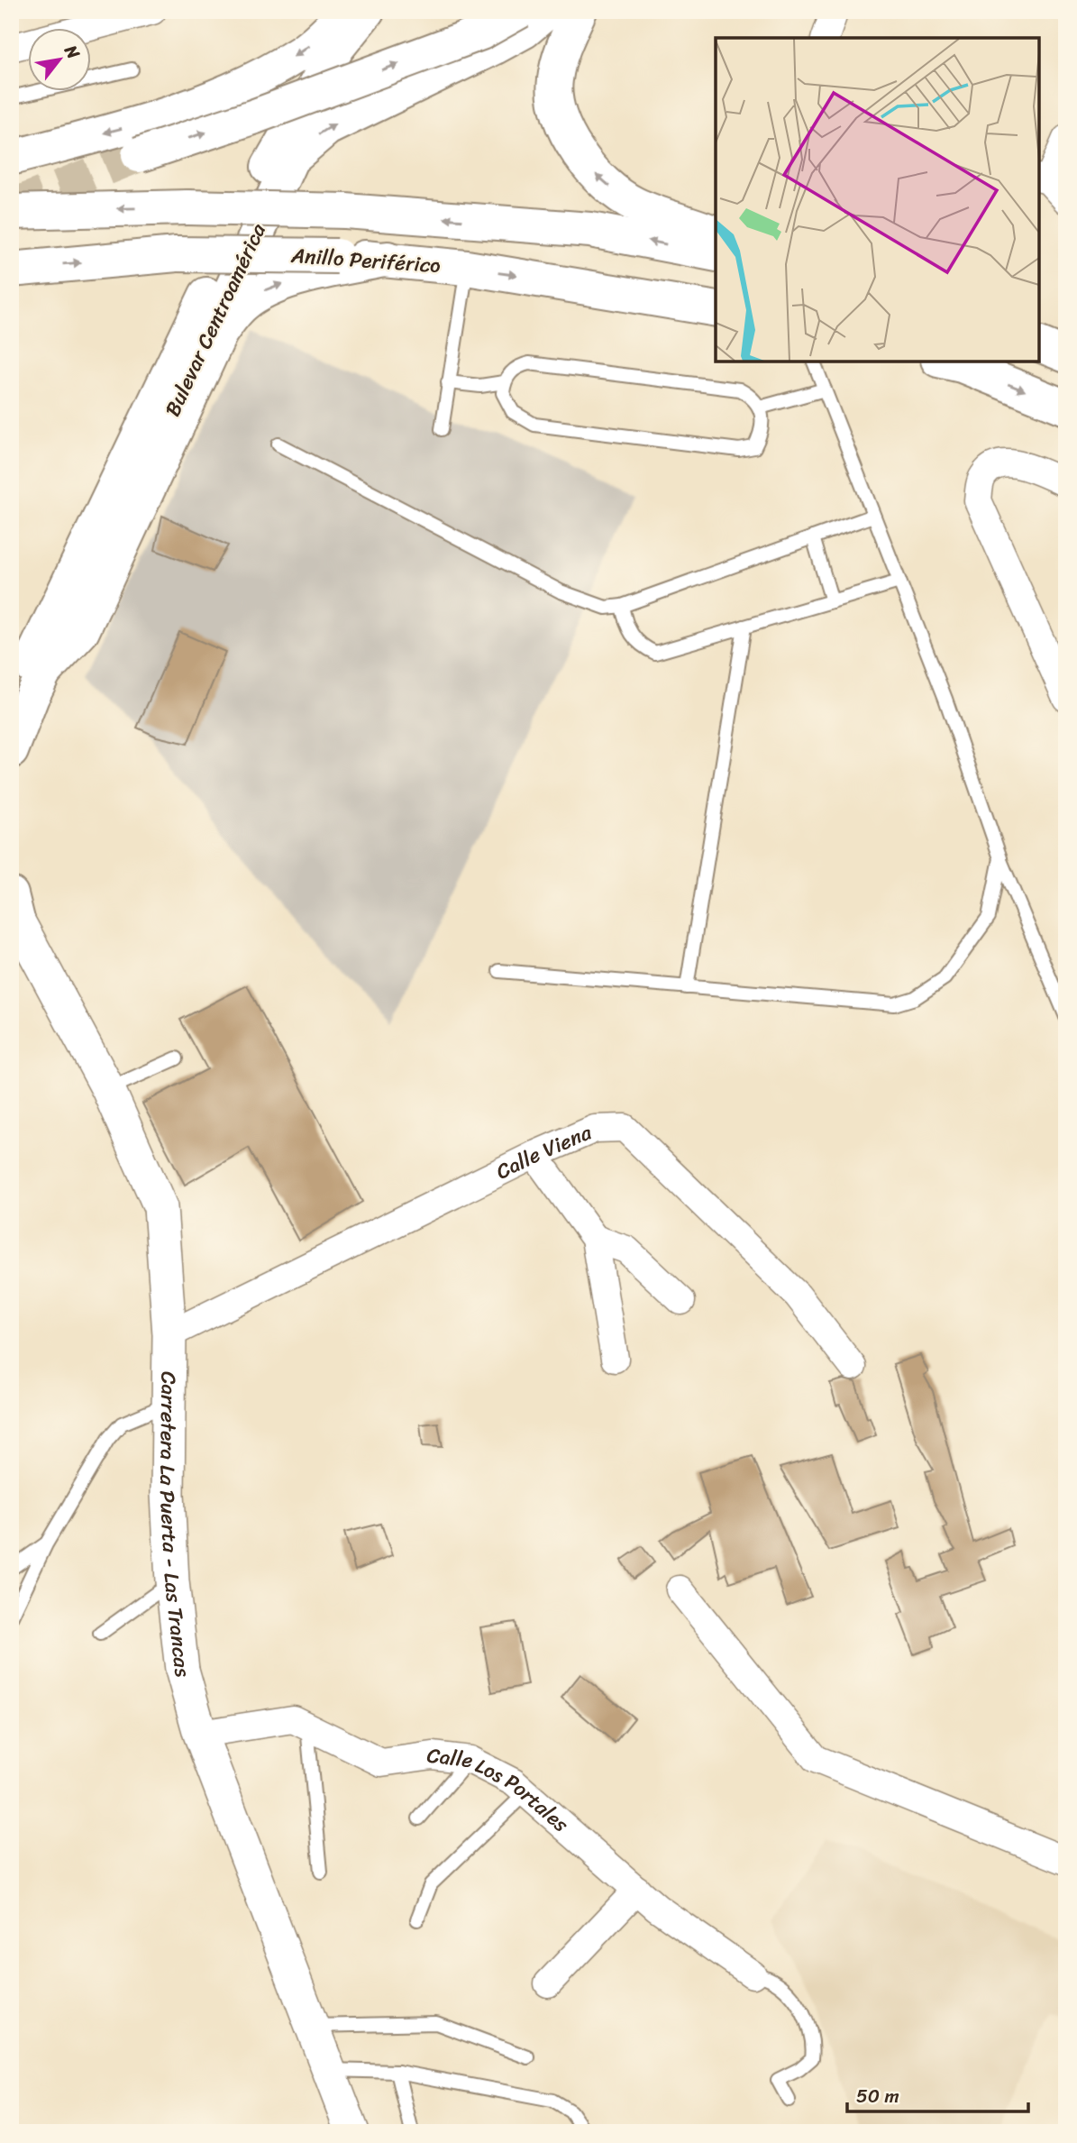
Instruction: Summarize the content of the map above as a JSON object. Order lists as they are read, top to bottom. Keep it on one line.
{"streets":{"main road":["Anillo Periférico","Bulevar Centroamérica"],"street":["Calle Viena","Carretera La Puerta - Las Trancas","Calle Los Portales"]},"crossings":[["Calle Viena","Carretera La Puerta - Las Trancas"],["Carretera La Puerta - Las Trancas","Calle Los Portales"]],"scale_bar":"50 m","north":"top right"}
